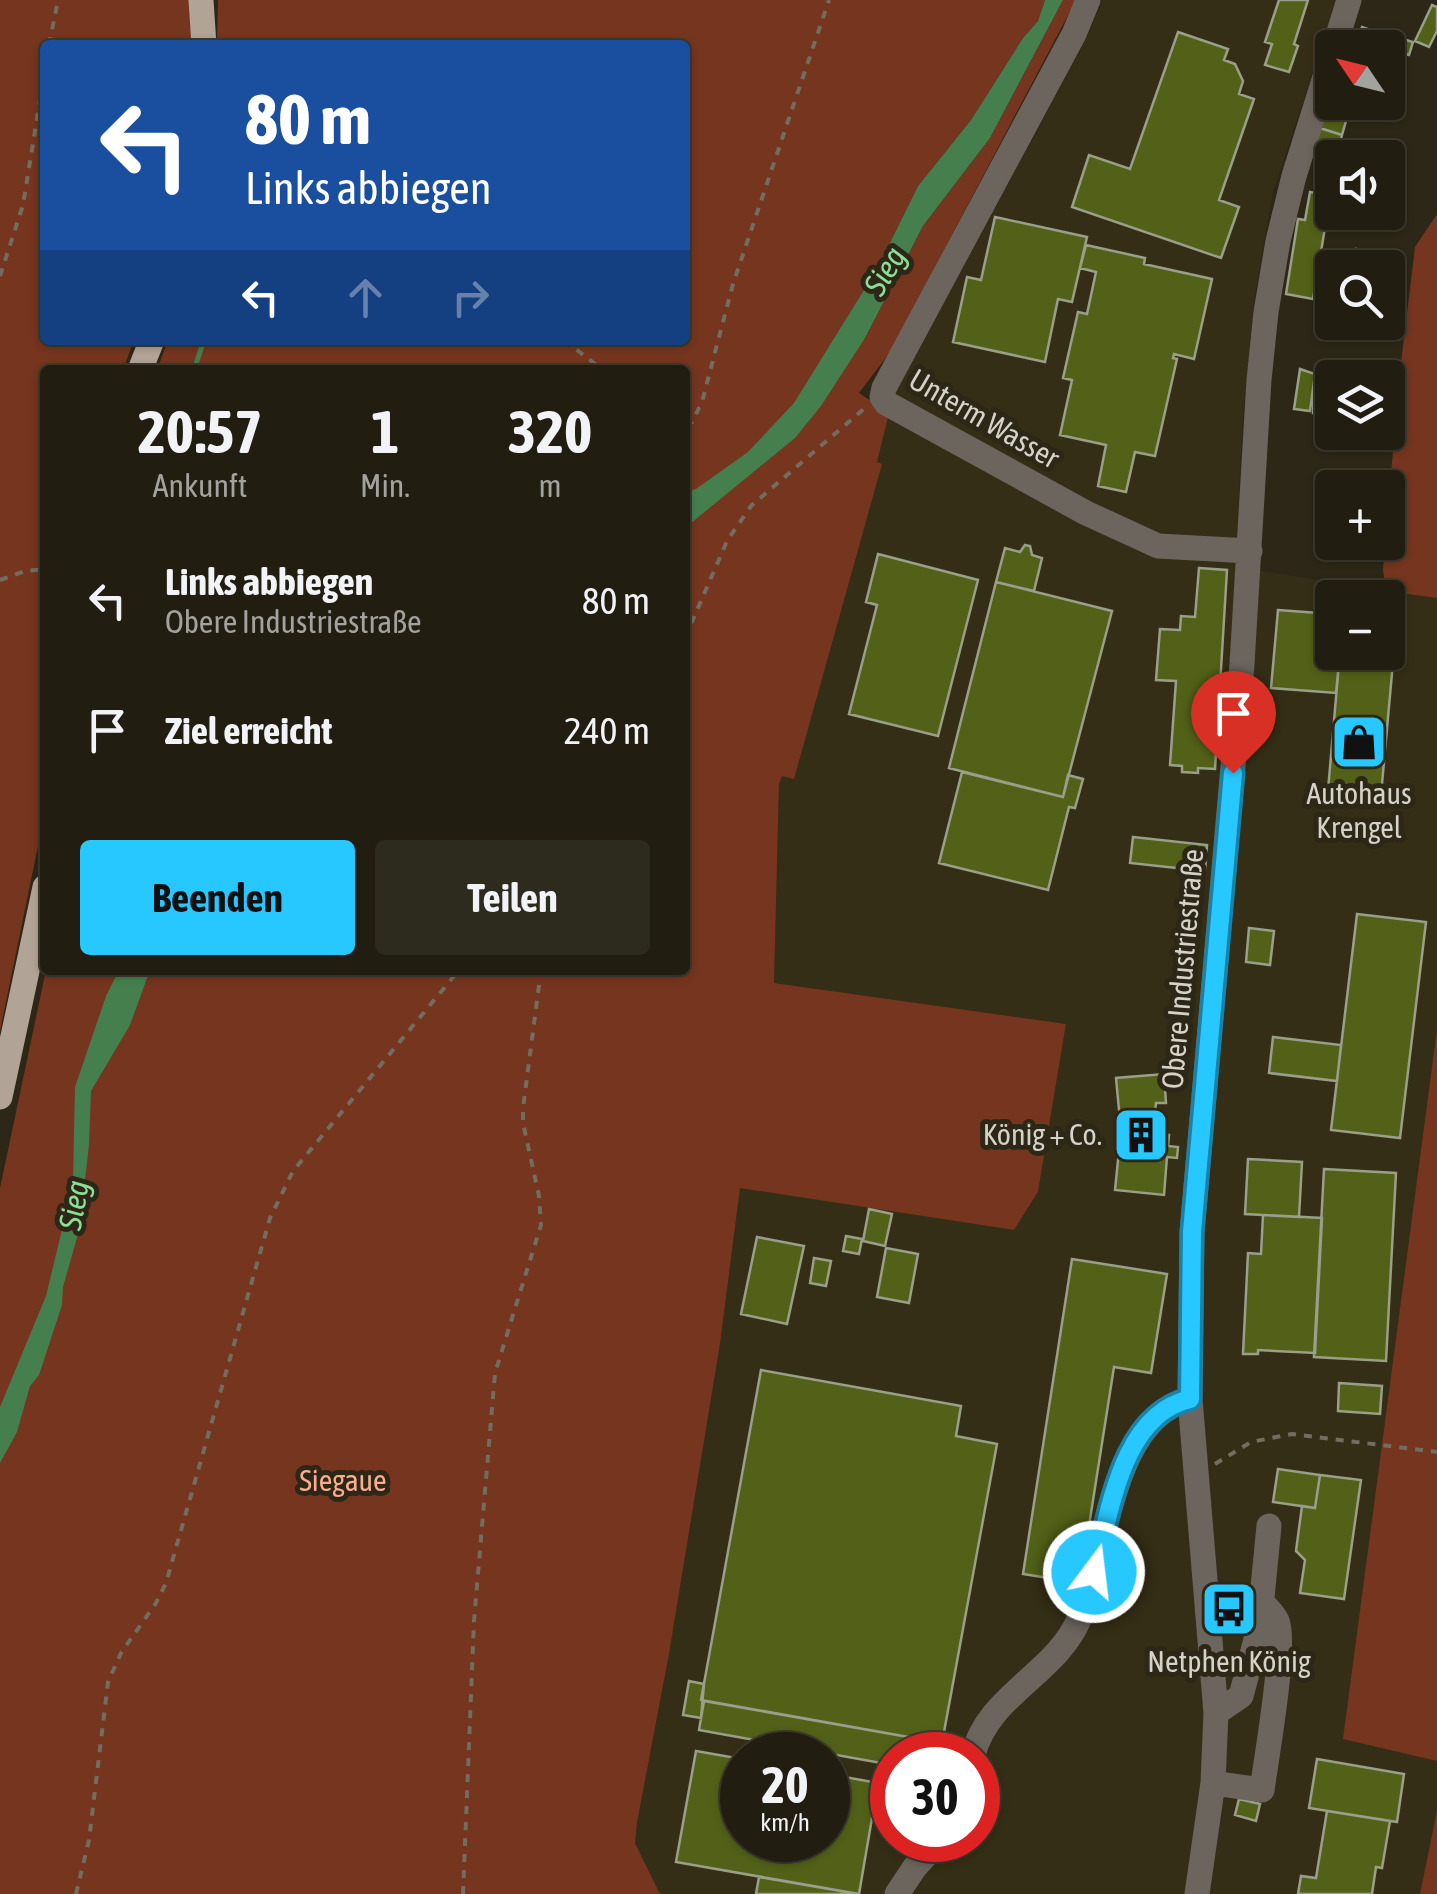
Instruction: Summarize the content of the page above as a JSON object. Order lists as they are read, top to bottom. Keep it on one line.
{"streets":{"street":["Unterm Wasser","Obere Industriestraße"]},"crossings":[["Unterm Wasser","Obere Industriestraße"]],"water":["Sieg"],"parks":["Siegaue"],"places":{"shop":["Autohaus Krengel"],"building":["König + Co."],"bus stop":["Netphen König"]},"north":"top left","page":{"map_buttons":["+","−"],"turn":["80 m","Links abbiegen"],"eta":["20:57","Ankunft","1","Min.","320","m"],"list":[{"name":"Links abbiegen","note":"Obere Industriestraße","value":"80 m"},{"name":"Ziel erreicht","value":"240 m"}],"buttons":["Beenden","Teilen"],"speed":"20 km/h","limit":"30"}}
